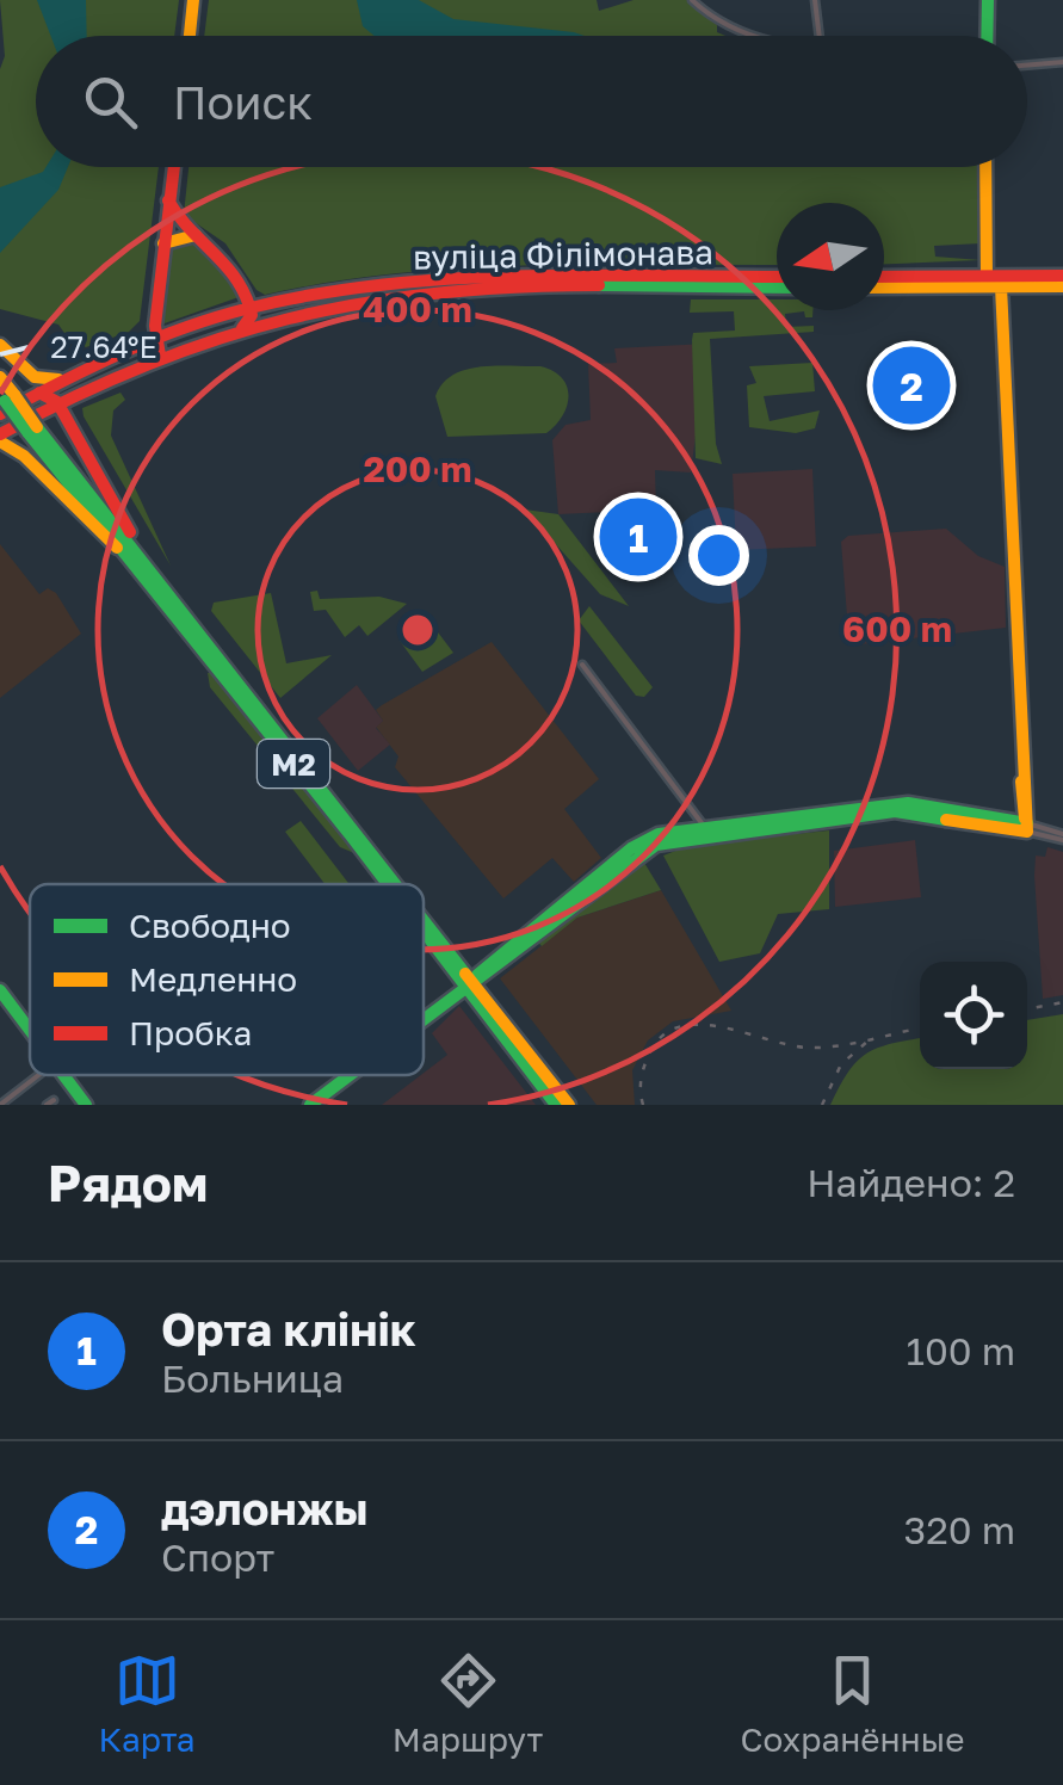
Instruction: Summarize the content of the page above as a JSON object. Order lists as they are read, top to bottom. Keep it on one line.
{"streets":{"main road":["вуліца Філімонава","М2"]},"crossings":[["вуліца Філімонава","М2"]],"legend":["Свободно","Медленно","Пробка"],"north":"left","page":{"search":"Поиск","pins":["2","1"],"heading":["Рядом","Найдено: 2"],"list":[{"mark":"1","name":"Орта клінік","note":"Больница","value":"100 m"},{"mark":"2","name":"дэлонжы","note":"Спорт","value":"320 m"}],"nav":["Карта","Маршрут","Сохранённые"]},"coordinates":["27.64°E"],"rings":["400 m","200 m","600 m"]}
